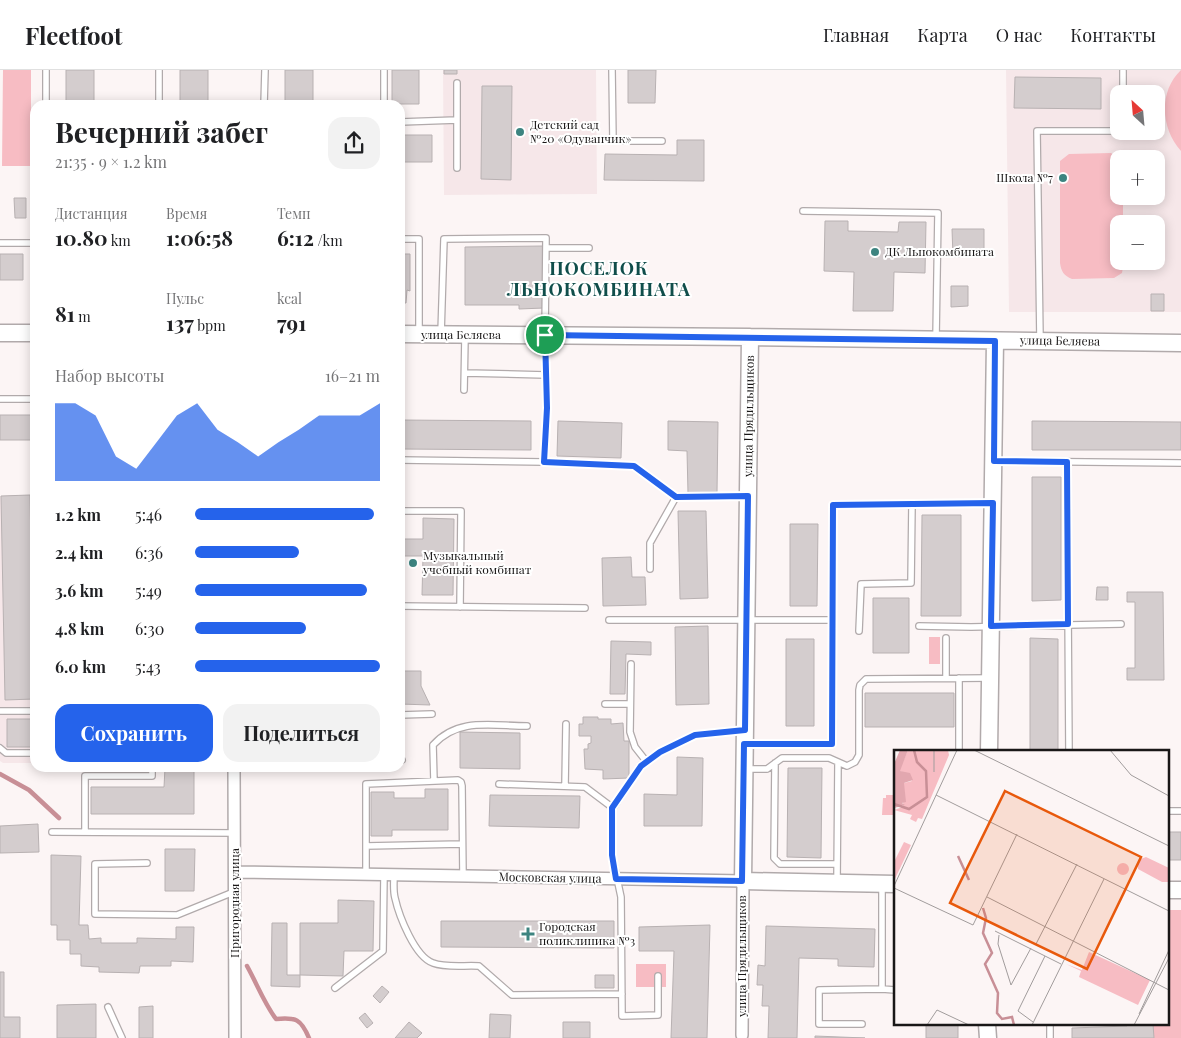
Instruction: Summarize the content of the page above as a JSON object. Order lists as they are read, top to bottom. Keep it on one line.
{"streets":{"street":["улица Беляева","улица Прядильщиков","Московская улица","Пригородная улица"]},"crossings":[["улица Беляева","улица Прядильщиков"],["улица Прядильщиков","Московская улица"],["Московская улица","Пригородная улица"]],"districts":["ПОСЕЛОК ЛЬНОКОМБИНАТА"],"places":{"other":["Детский сад №20 «Одуванчик»","Школа №7","ДК Льнокомбината","Музыкальный учебный комбинат"],"health":["Городская поликлиника №3"]},"north":"top left","page":{"header":"Fleetfoot","nav":["Главная","Карта","О нас","Контакты"],"map_buttons":["+","−"],"heading":["Вечерний забег","21:35 · 9 × 1.2 km"],"stats":[["Дистанция","10.80 km"],["Время","1:06:58"],["Темп","6:12 /km"],["81 m"],["Пульс","137 bpm"],["kcal","791"]],"chart":["Набор высоты","16–21 m"],"list":[{"name":"1.2 km","note":"5:46"},{"name":"2.4 km","note":"6:36"},{"name":"3.6 km","note":"5:49"},{"name":"4.8 km","note":"6:30"},{"name":"6.0 km","note":"5:43"}],"buttons":["Сохранить","Поделиться"]}}
